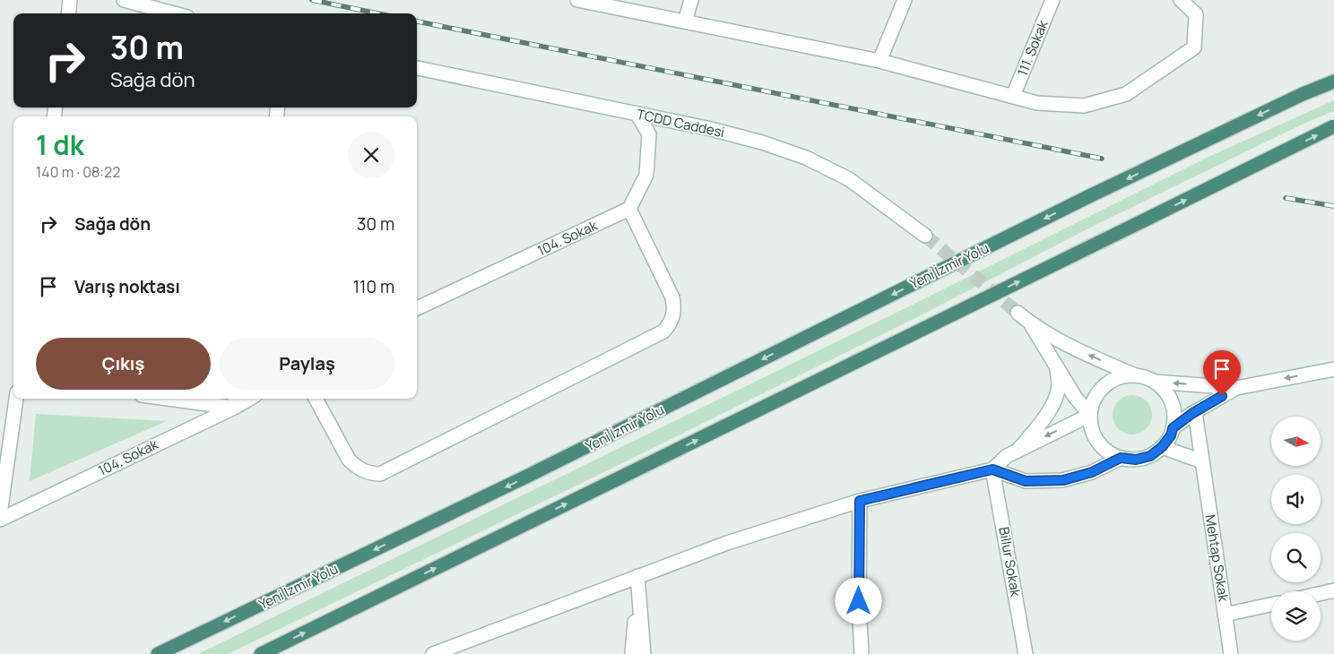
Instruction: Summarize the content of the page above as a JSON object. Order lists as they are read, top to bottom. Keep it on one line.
{"streets":{"highway":["Yeni İzmir Yolu"],"street":["111. Sokak","TCDD Caddesi","104. Sokak","Mehtap Sokak","Billur Sokak"]},"north":"right","page":{"turn":["30 m","Sağa dön"],"heading":["1 dk","140 m · 08:22"],"list":[{"name":"Sağa dön","value":"30 m"},{"name":"Varış noktası","value":"110 m"}],"buttons":["Çıkış","Paylaş"]}}
